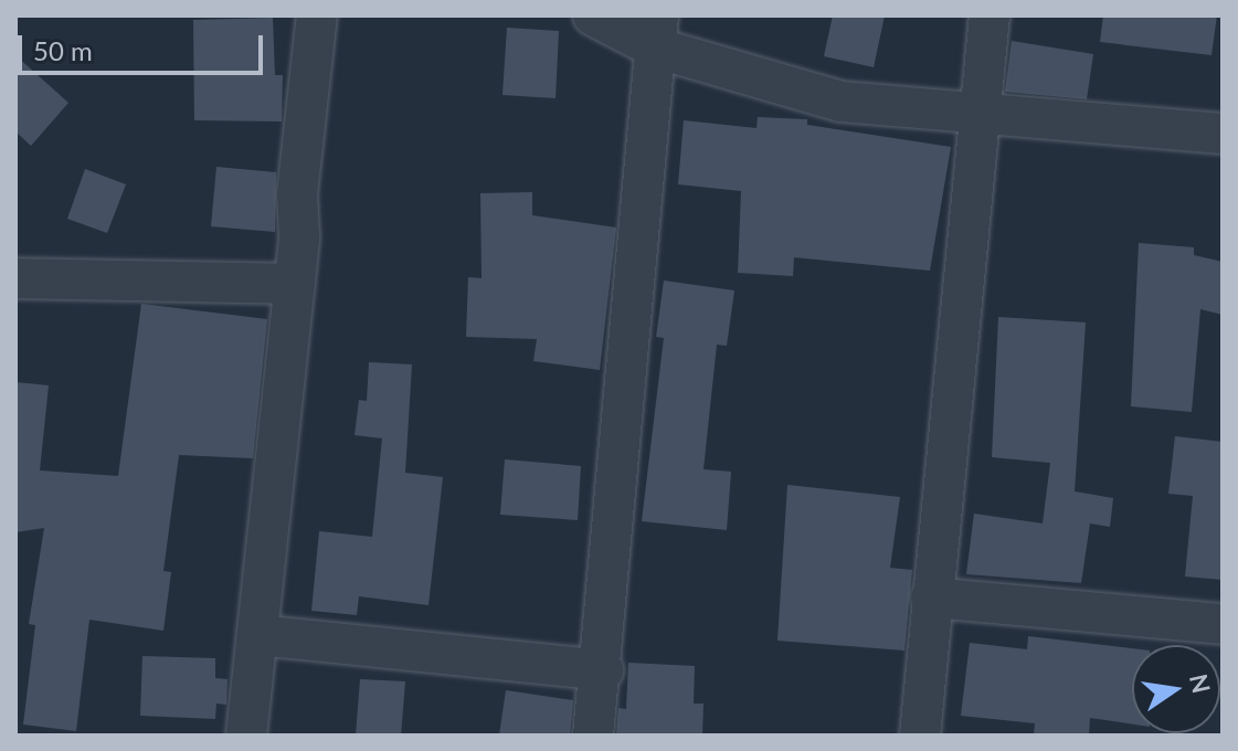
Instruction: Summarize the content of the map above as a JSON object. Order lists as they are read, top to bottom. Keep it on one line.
{"scale_bar":"50 m","north":"right"}
